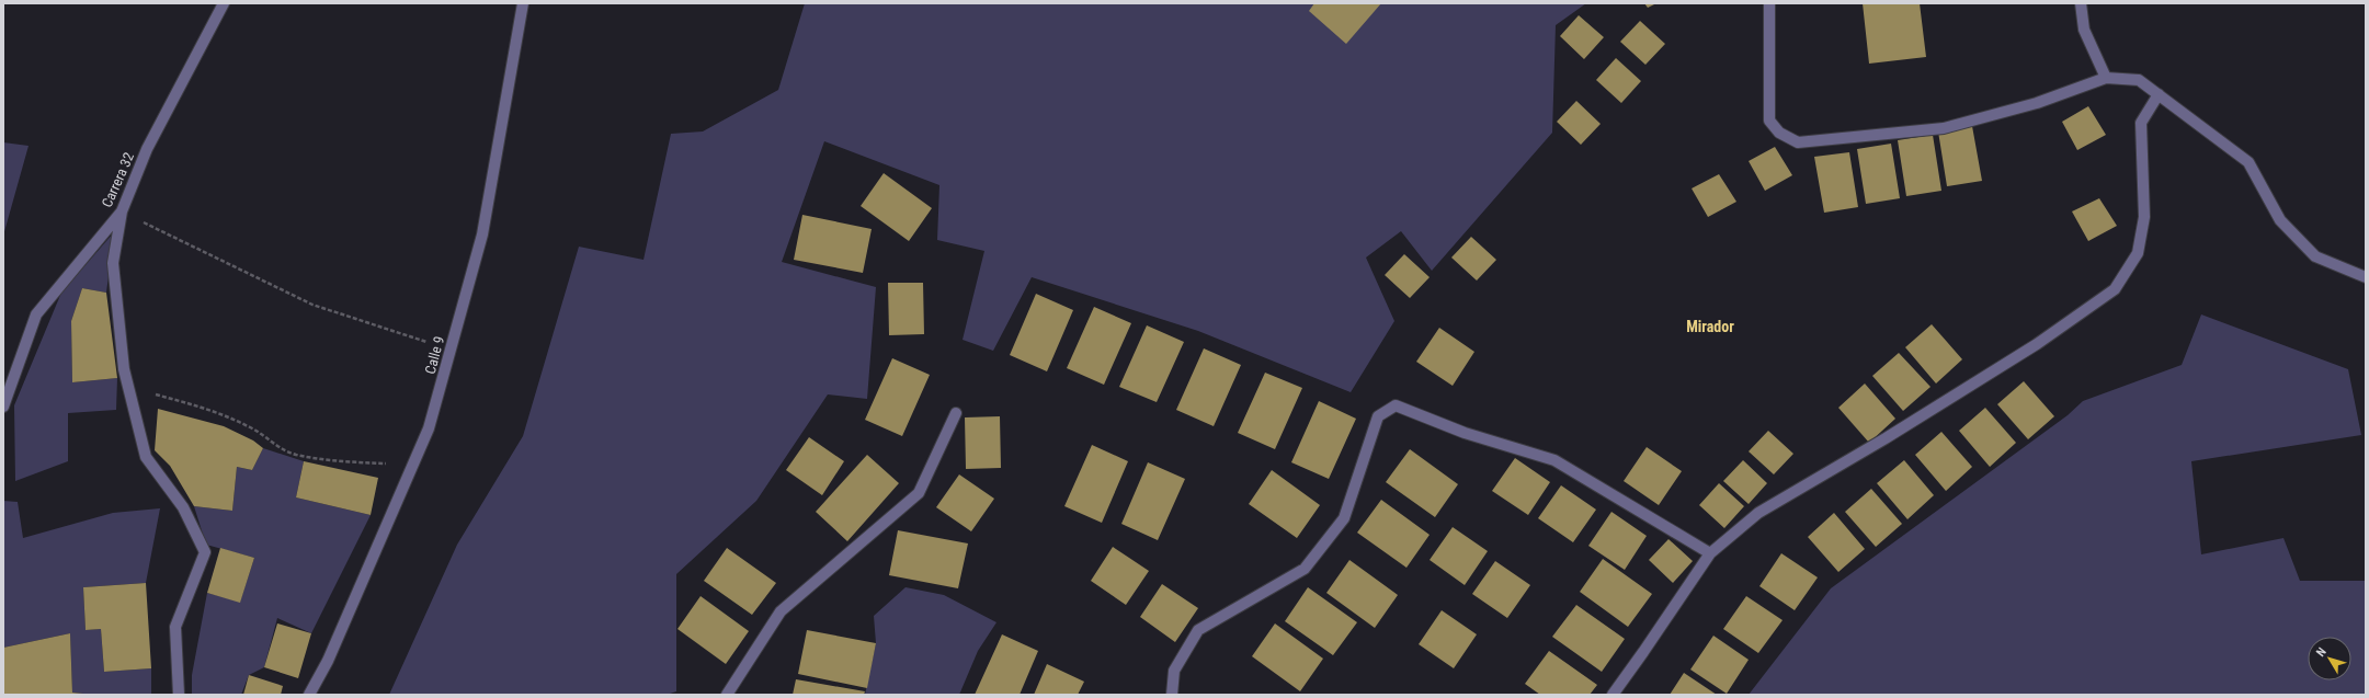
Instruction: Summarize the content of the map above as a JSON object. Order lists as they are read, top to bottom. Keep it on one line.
{"streets":{"street":["Carrera 32","Calle 9"]},"districts":["Mirador"],"north":"top left"}
